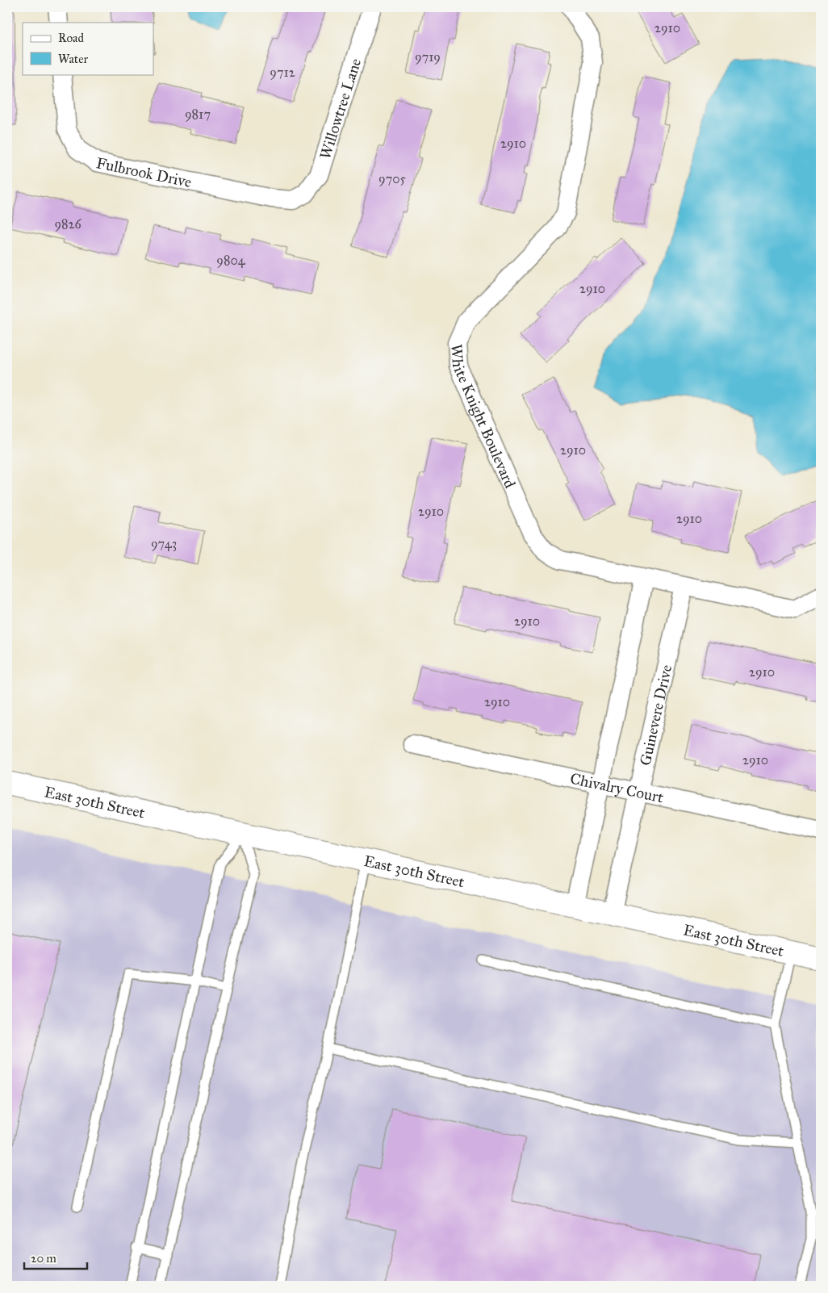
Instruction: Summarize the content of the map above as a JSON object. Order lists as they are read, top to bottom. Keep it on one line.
{"streets":{"main road":["East 30th Street"],"street":["Willowtree Lane","Fulbrook Drive","White Knight Boulevard","Guinevere Drive","Chivalry Court"]},"crossings":[["Willowtree Lane","Fulbrook Drive"],["White Knight Boulevard","Guinevere Drive"],["Guinevere Drive","Chivalry Court"],["Guinevere Drive","East 30th Street"]],"house_numbers":["2910","9719","9712","9817","2910","9705","9826","9804","2910","2910","2910","2910","9743","2910","2910","2910","2910"],"legend":["Road","Water"],"scale_bar":"20 m"}
